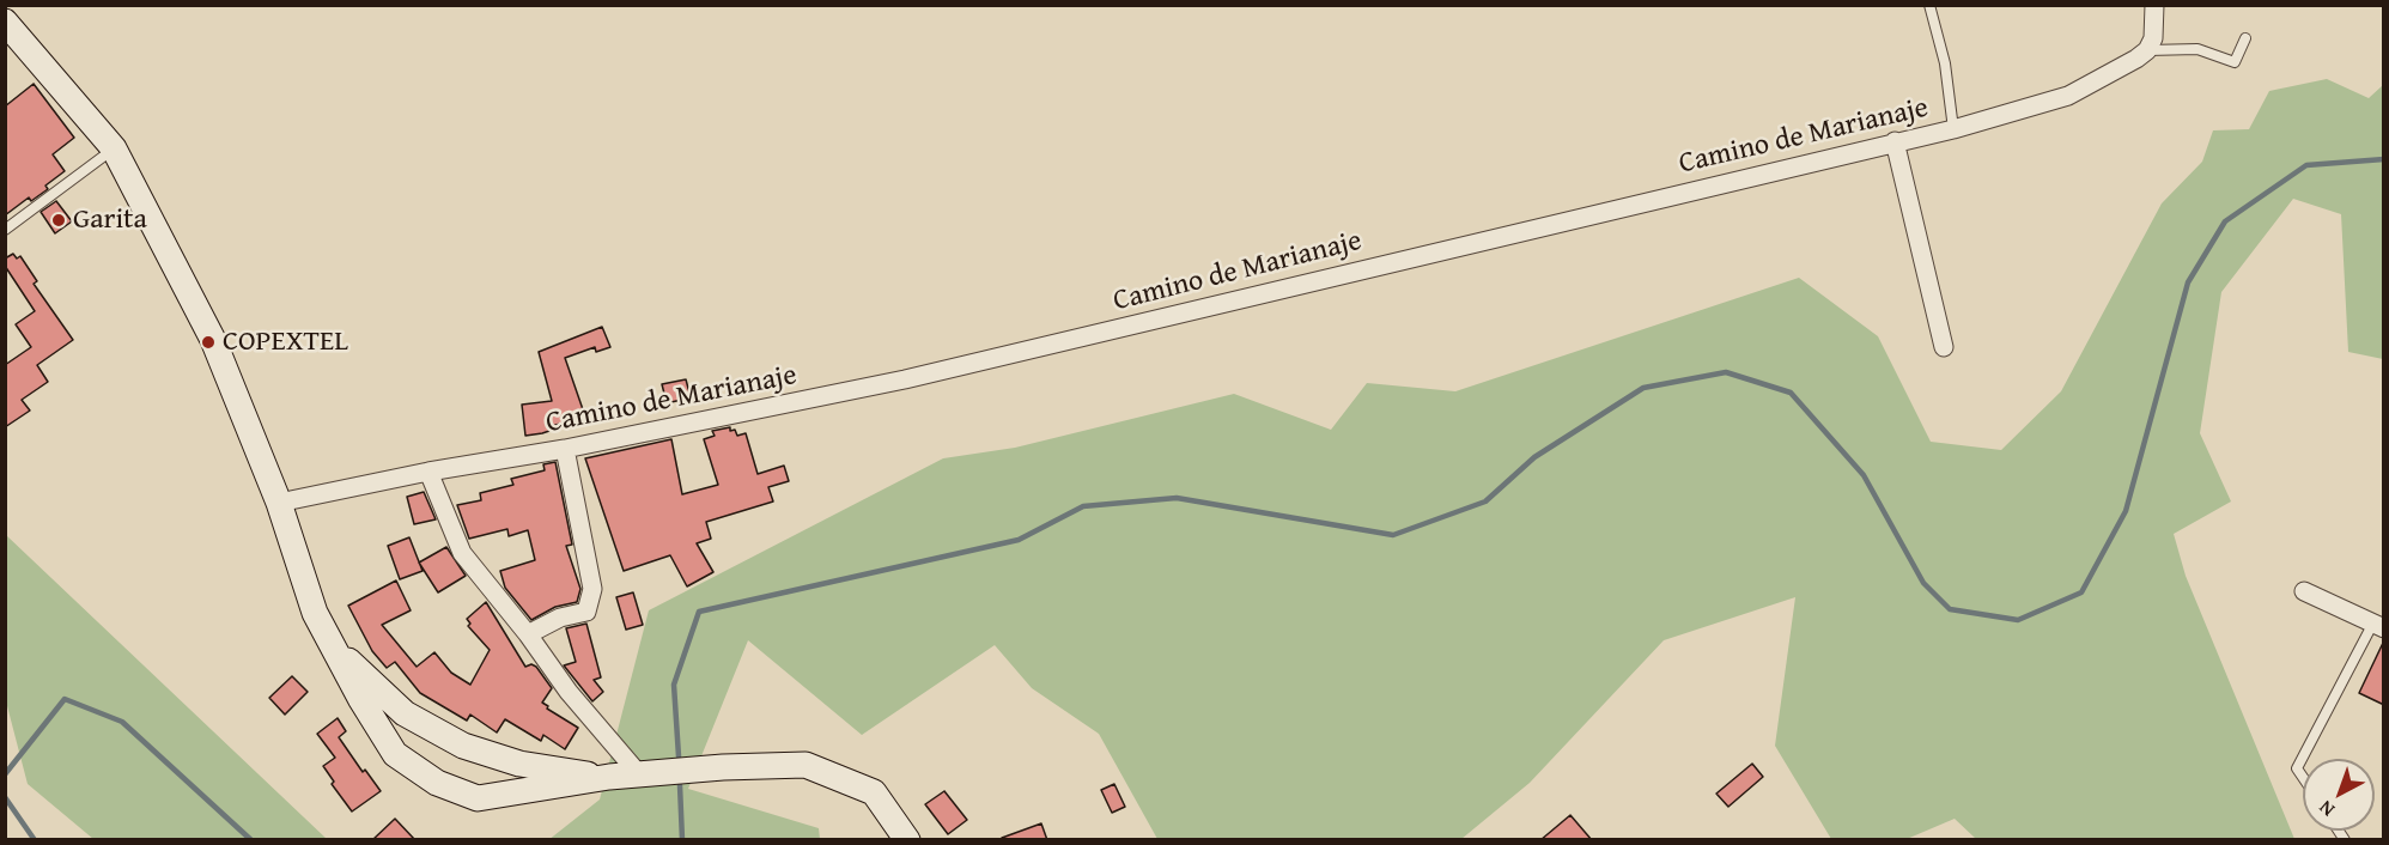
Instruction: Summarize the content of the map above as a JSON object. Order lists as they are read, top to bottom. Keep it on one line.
{"streets":{"street":["Camino de Marianaje"]},"places":["Garita","COPEXTEL"],"north":"bottom left"}
